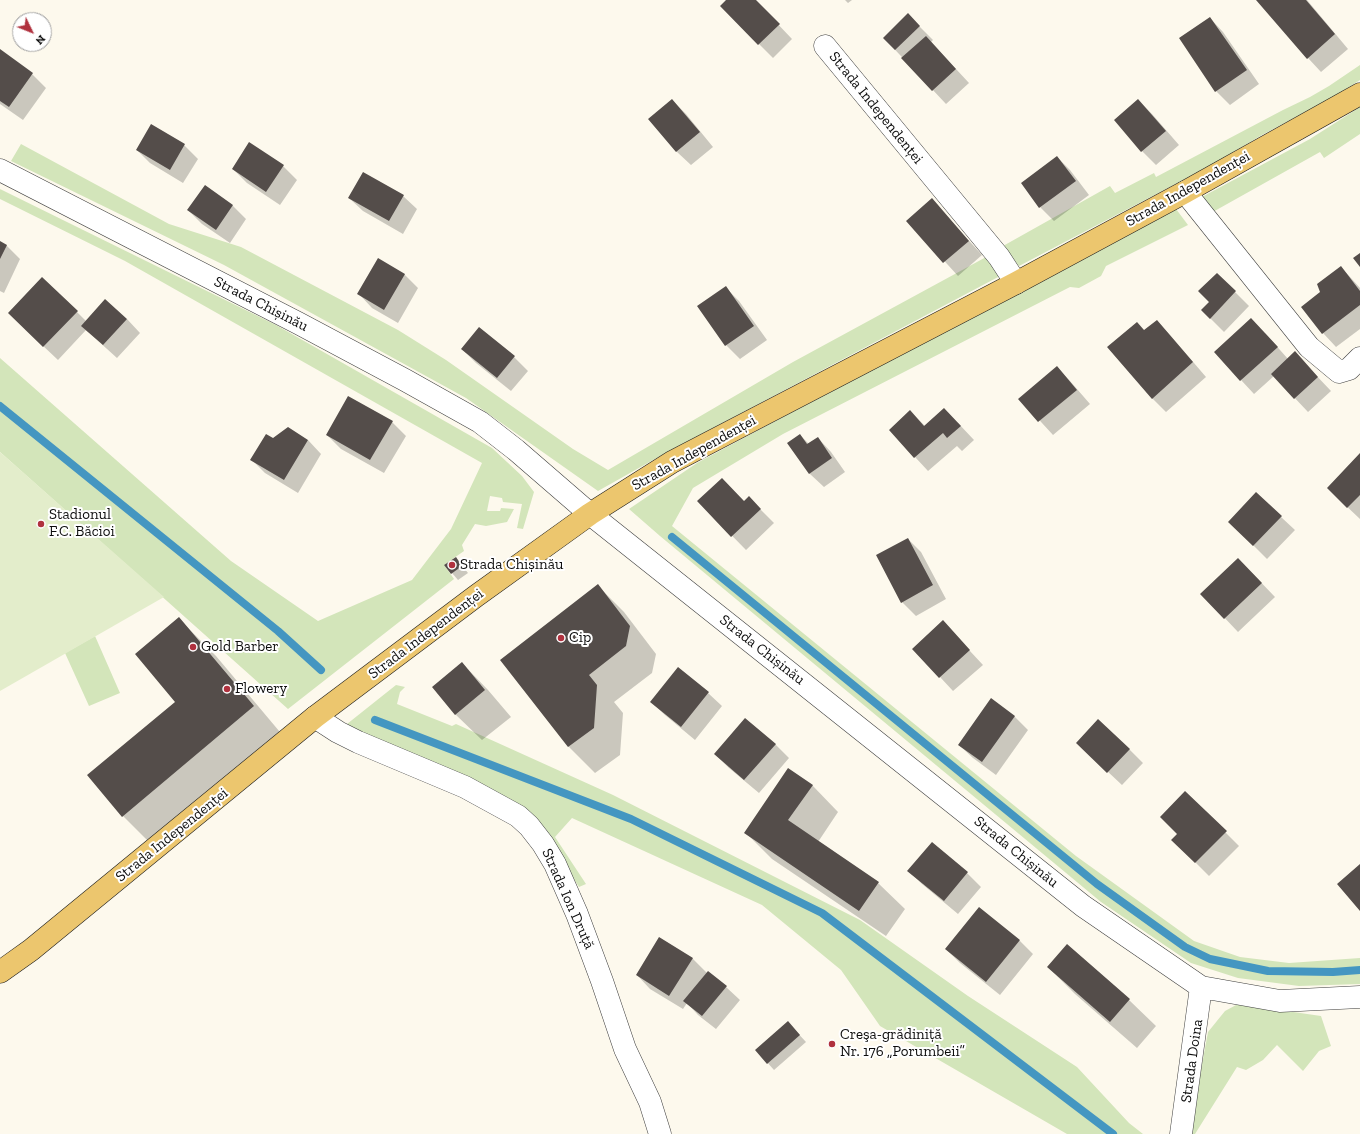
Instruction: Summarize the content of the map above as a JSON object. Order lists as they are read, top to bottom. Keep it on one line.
{"streets":{"main road":["Strada Independenței"],"street":["Strada Chișinău","Strada Ion Druță","Strada Doina"]},"crossings":[["Strada Independenței","Strada Chișinău"],["Strada Independenței","Strada Ion Druță"],["Strada Chișinău","Strada Doina"]],"places":["Stadionul F.C. Băcioi","Strada Chișinău","Cip","Gold Barber","Flowery","Creşa-grădiniţă Nr. 176 „Porumbeii”"],"north":"bottom right"}
